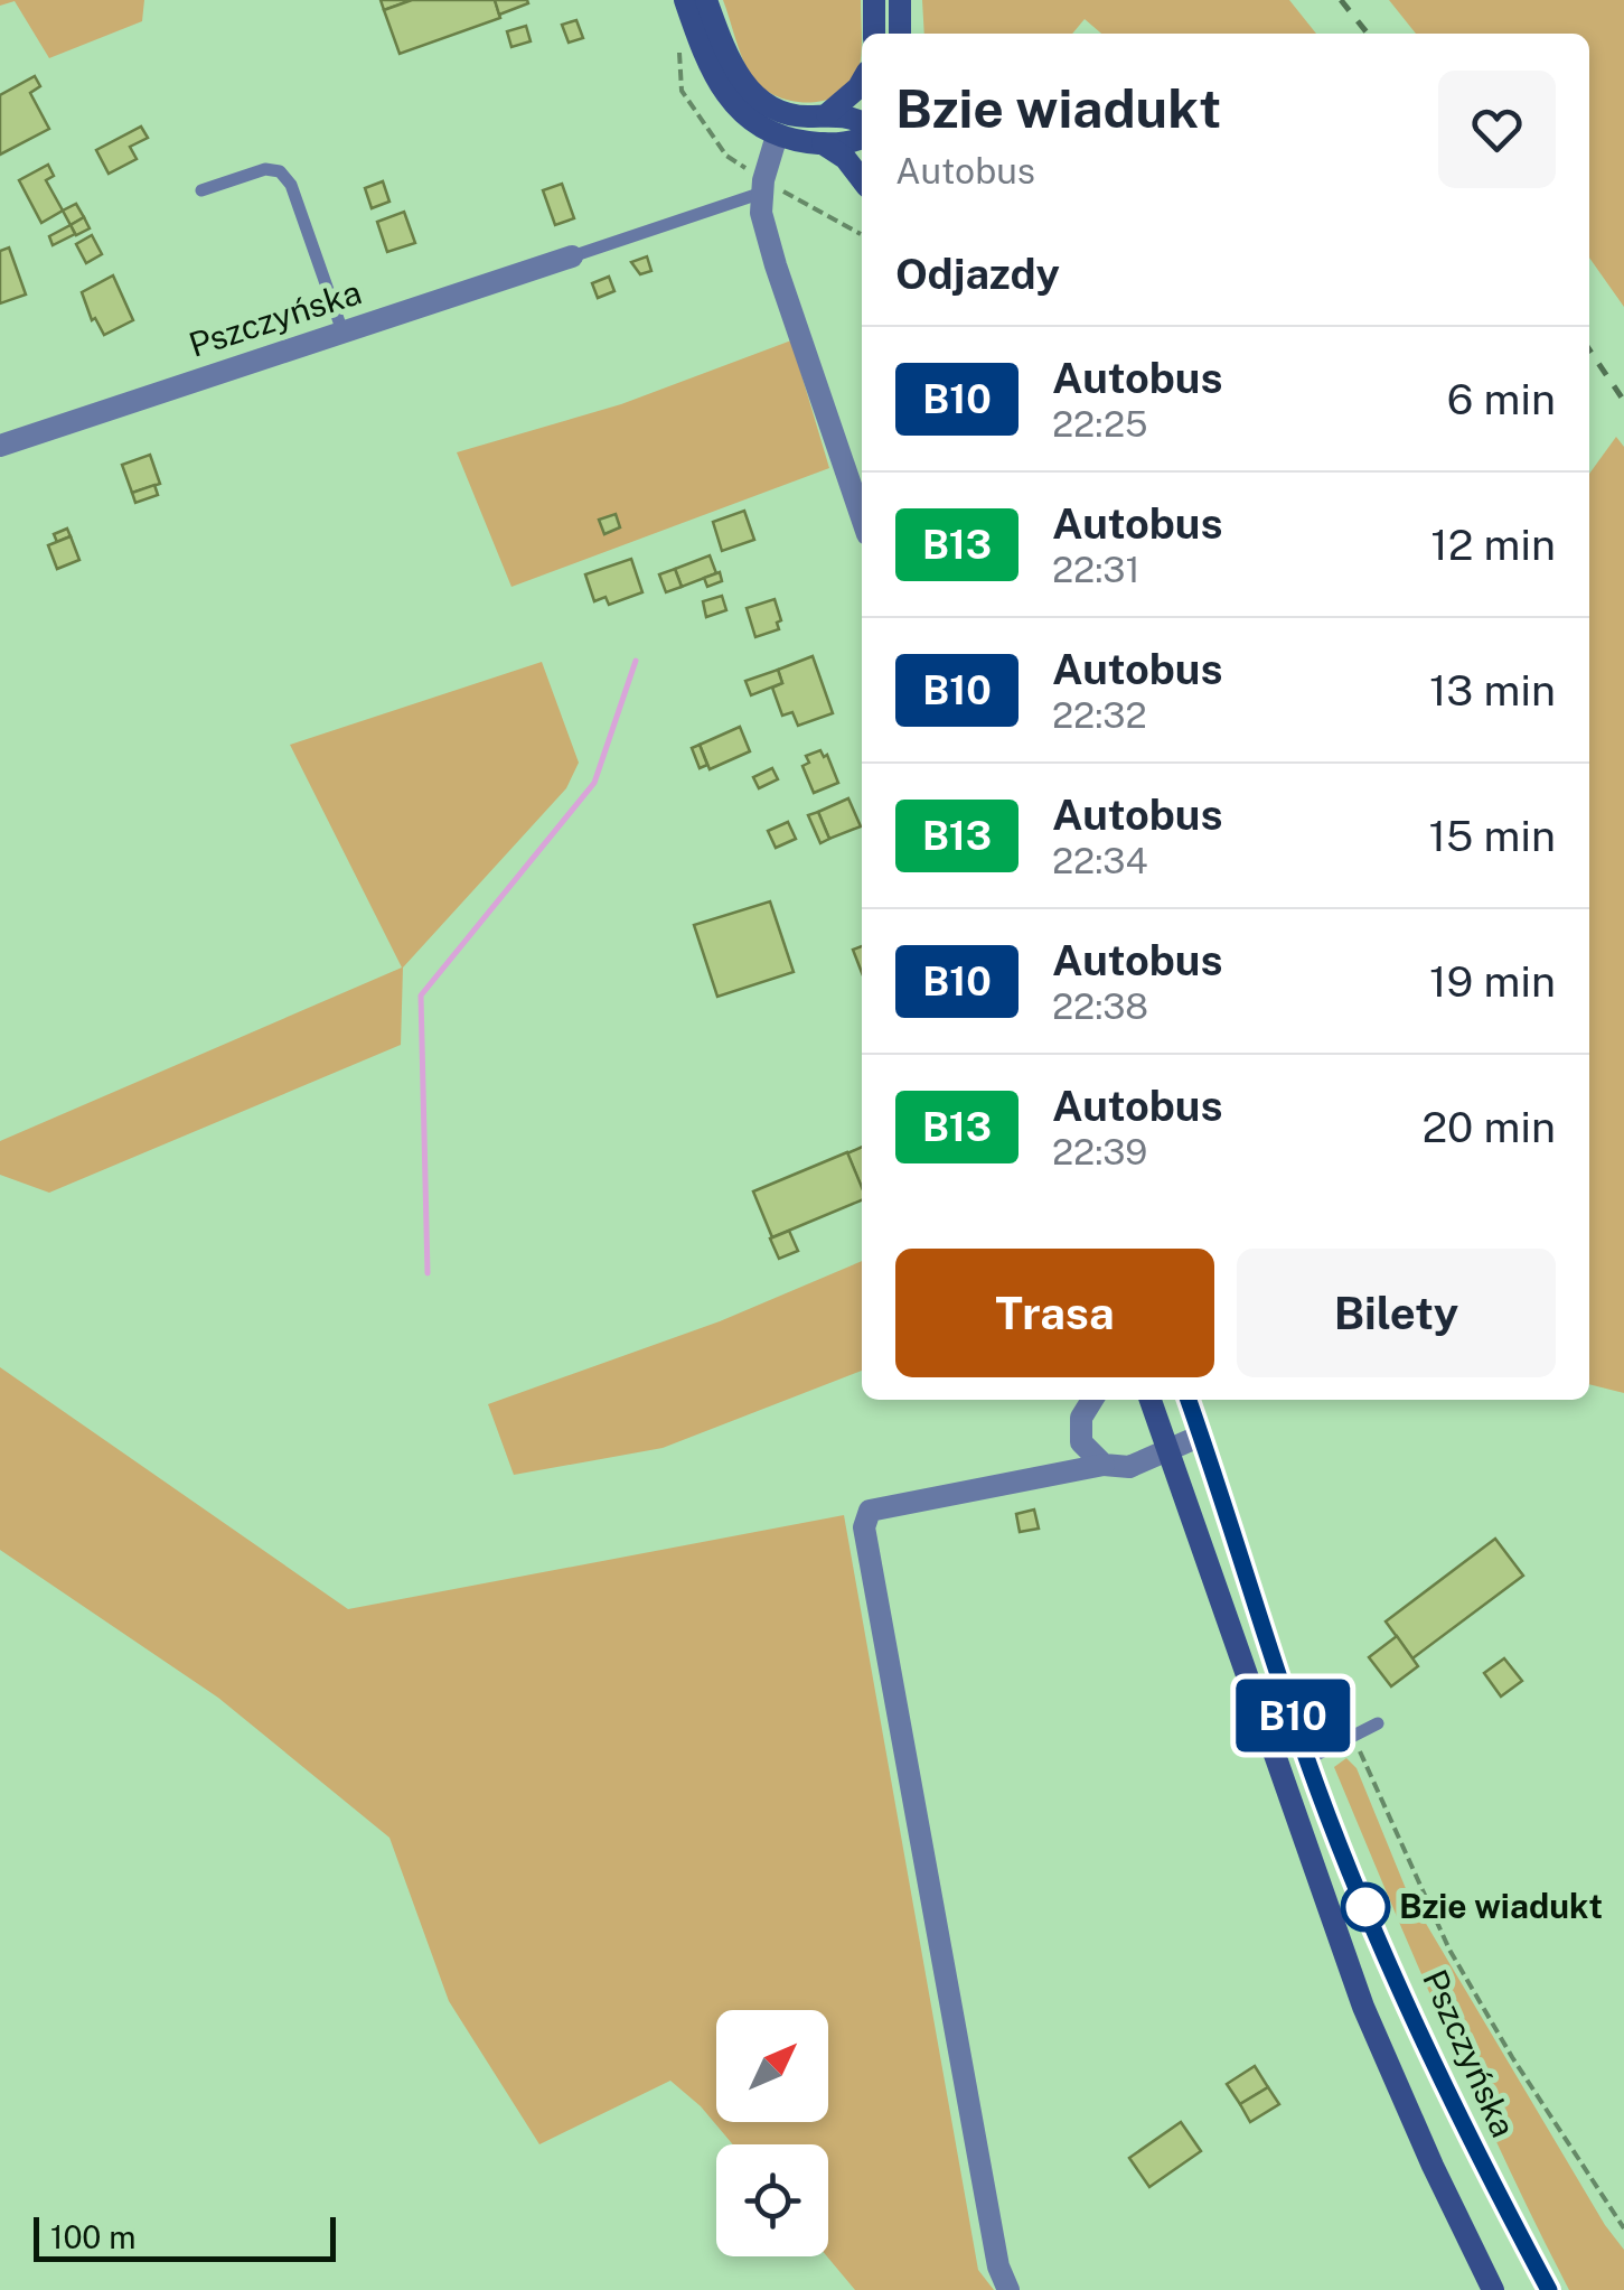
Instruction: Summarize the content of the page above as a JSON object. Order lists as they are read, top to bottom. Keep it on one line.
{"streets":{"main road":["Pszczyńska"]},"places":["Bzie wiadukt"],"lines":["bus line B10"],"scale_bar":"100 m","north":"top right","page":{"on_map":"B10","heading":[["Bzie wiadukt","Autobus"],"Odjazdy"],"list":[{"mark":"B10","name":"Autobus","note":"22:25","value":"6 min"},{"mark":"B13","name":"Autobus","note":"22:31","value":"12 min"},{"mark":"B10","name":"Autobus","note":"22:32","value":"13 min"},{"mark":"B13","name":"Autobus","note":"22:34","value":"15 min"},{"mark":"B10","name":"Autobus","note":"22:38","value":"19 min"},{"mark":"B13","name":"Autobus","note":"22:39","value":"20 min"}],"buttons":["Trasa","Bilety"],"scale":"100 m"}}
